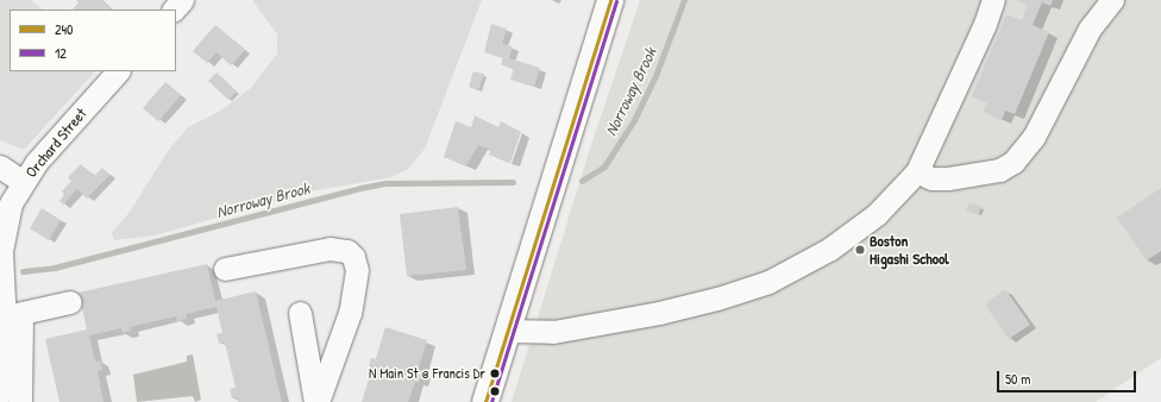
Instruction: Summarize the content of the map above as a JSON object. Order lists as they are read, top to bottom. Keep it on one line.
{"streets":{"street":["Orchard Street"]},"water":["Norroway Brook"],"places":["Boston Higashi School","N Main St @ Francis Dr"],"lines":["transit line 240","transit line 12"],"legend":["240","12"],"scale_bar":"50 m"}
